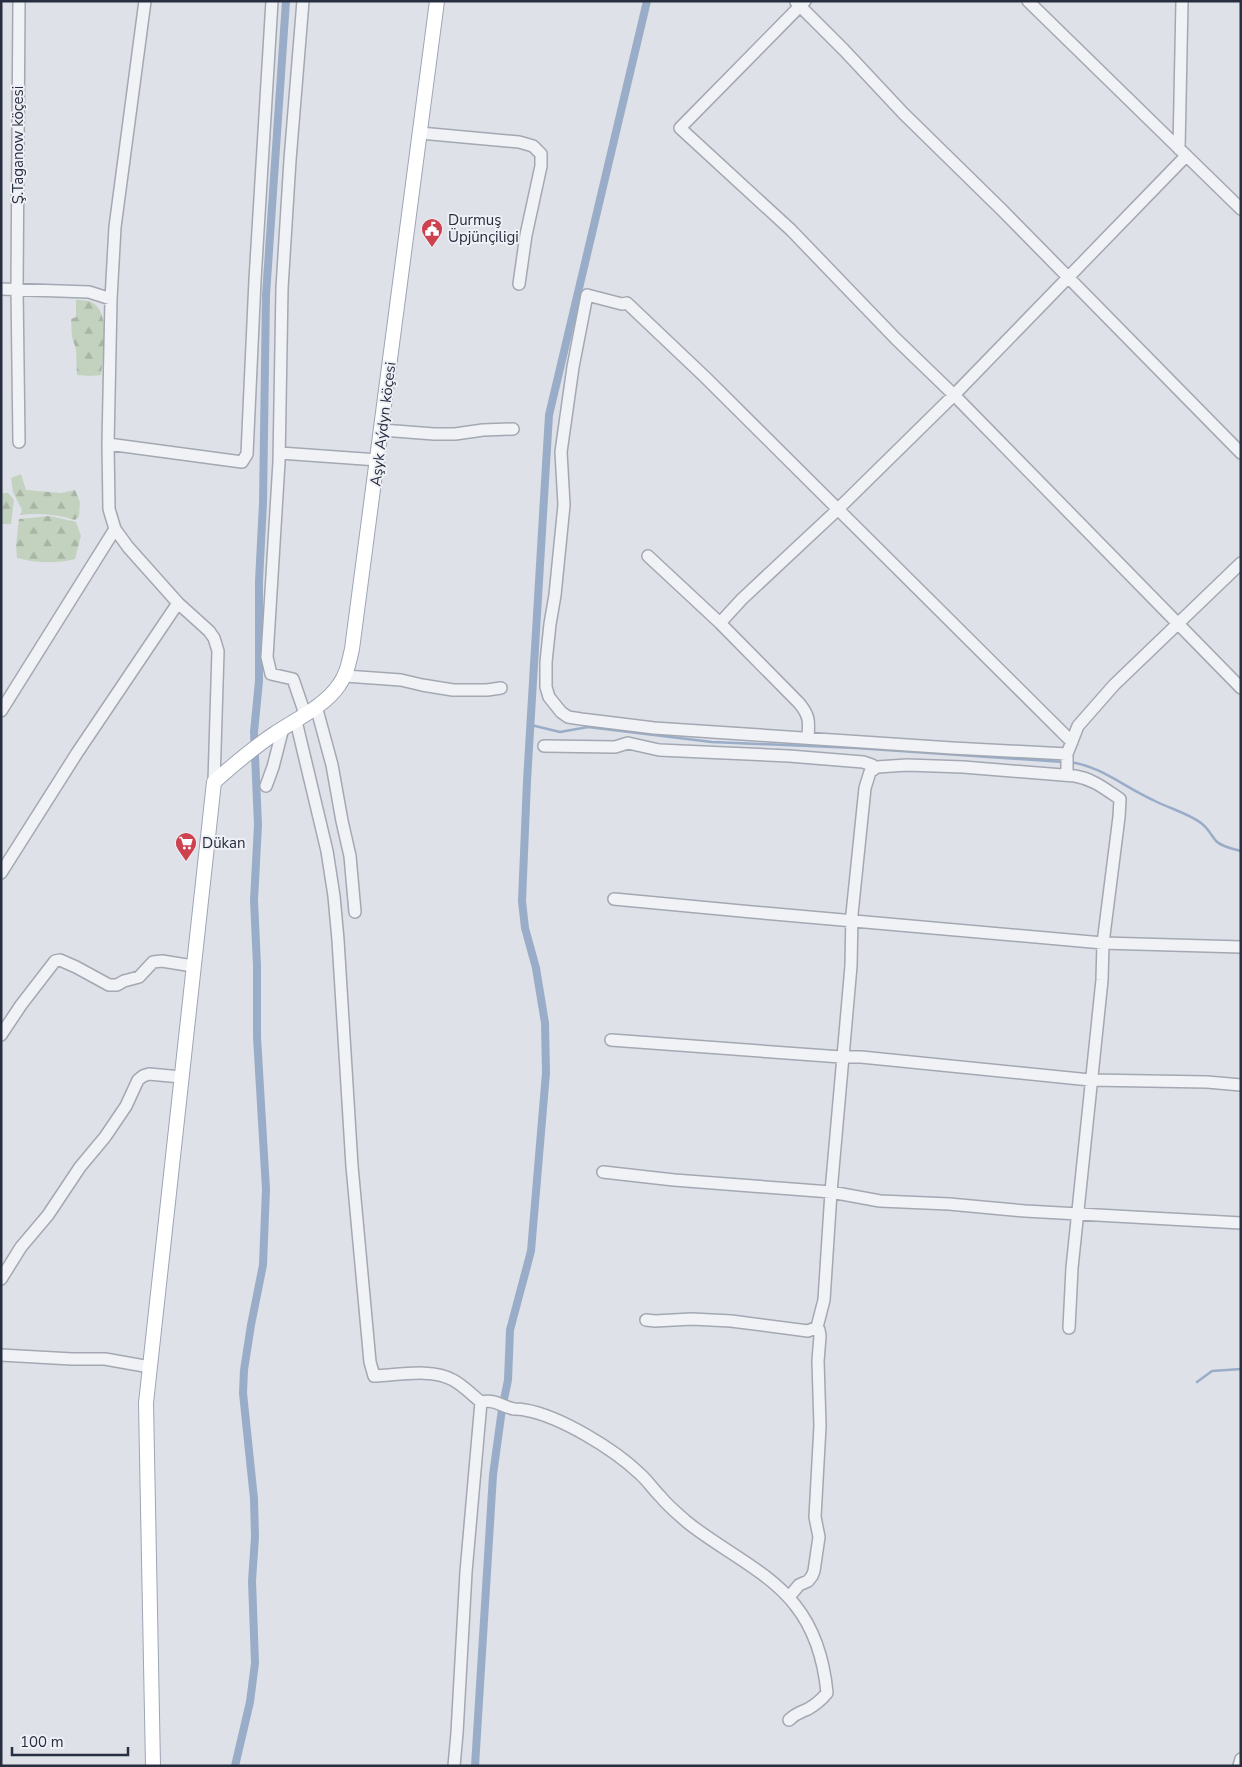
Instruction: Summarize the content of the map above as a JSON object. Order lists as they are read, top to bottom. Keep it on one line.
{"streets":{"main road":["Aşyk Aýdyn köçesi"],"street":["Ş.Taganow köçesi"]},"places":{"public building":["Durmuş Üpjünçiligi"],"supermarket":["Dükan"]},"scale_bar":"100 m"}
